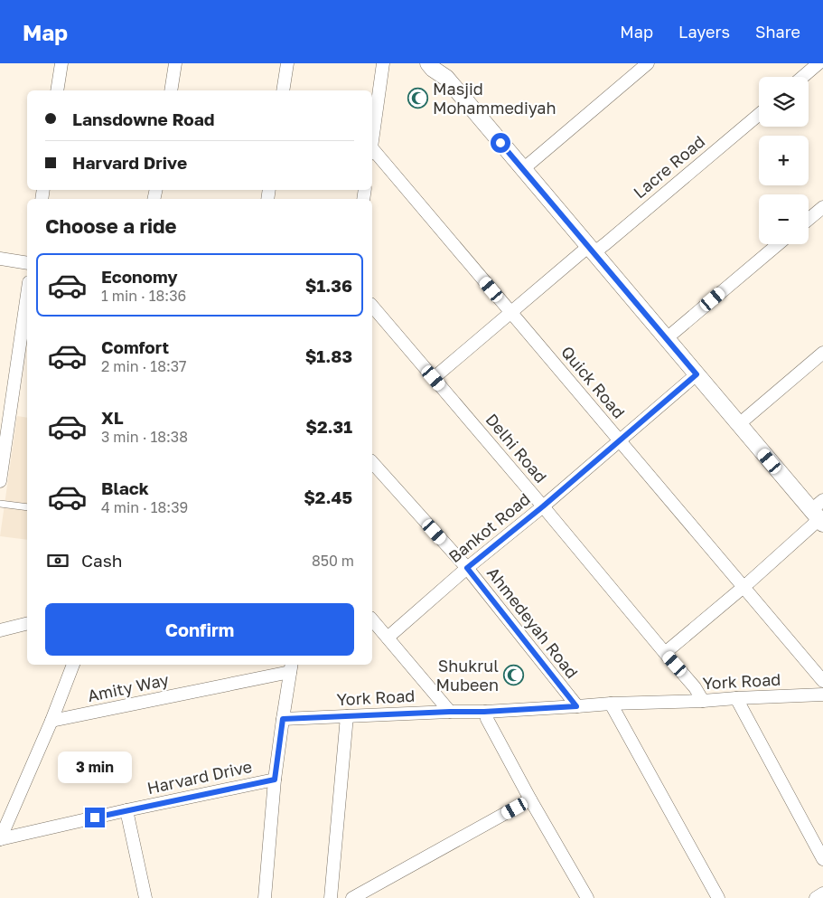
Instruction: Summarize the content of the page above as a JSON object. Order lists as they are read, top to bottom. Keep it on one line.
{"streets":{"street":["Lacre Road","Quick Road","Delhi Road","Bankot Road","Ahmedeyah Road","York Road","Amity Way","Harvard Drive"]},"crossings":[["Lacre Road","Quick Road"],["Lacre Road","Delhi Road"],["Quick Road","Bankot Road"],["Delhi Road","Bankot Road"],["Delhi Road","York Road"],["Bankot Road","Ahmedeyah Road"],["Ahmedeyah Road","York Road"]],"places":{"mosque":["Masjid Mohammediyah","Shukrul Mubeen"]},"page":{"header":"Map","nav":["Map","Layers","Share"],"map_buttons":["+","−"],"banner":["Lansdowne Road","Harvard Drive"],"heading":"Choose a ride","list":[{"name":"Economy","note":"1 min · 18:36","value":"$1.36"},{"name":"Comfort","note":"2 min · 18:37","value":"$1.83"},{"name":"XL","note":"3 min · 18:38","value":"$2.31"},{"name":"Black","note":"4 min · 18:39","value":"$2.45"}],"pay":["Cash","850 m"],"buttons":"Confirm","bubble":"3 min"}}
